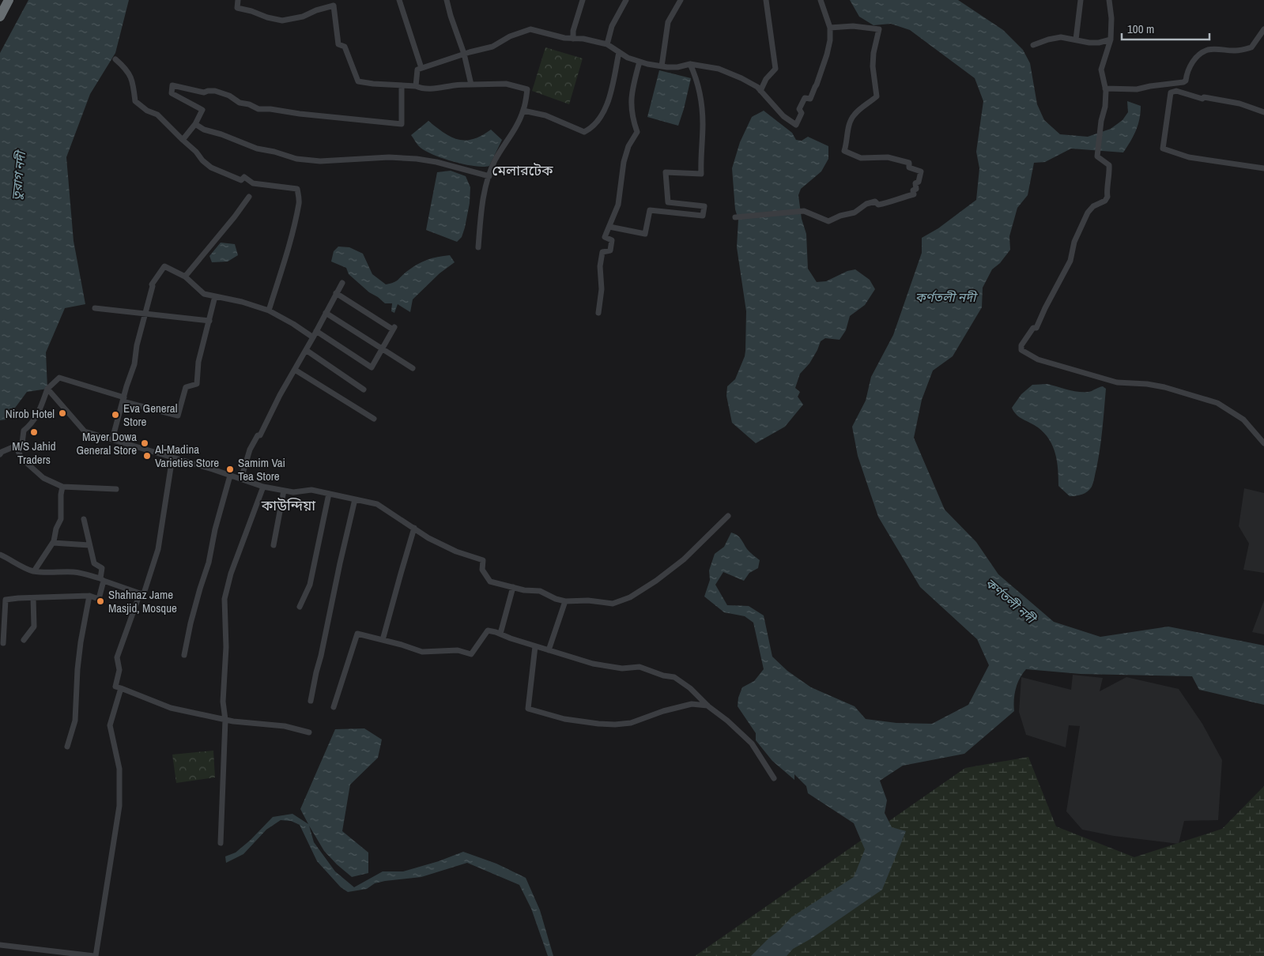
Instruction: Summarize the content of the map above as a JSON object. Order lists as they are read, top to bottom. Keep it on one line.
{"districts":["মেলারটেক","কাউন্দিয়া"],"water":["তুরাগ নদী","কর্ণতলী নদী"],"places":["Nirob Hotel","Eva General Store","M/S Jahid Traders","Mayer Dowa General Store","Al-Madina Varieties Store","Samim Vai Tea Store","Shahnaz Jame Masjid, Mosque"],"scale_bar":"100 m"}
